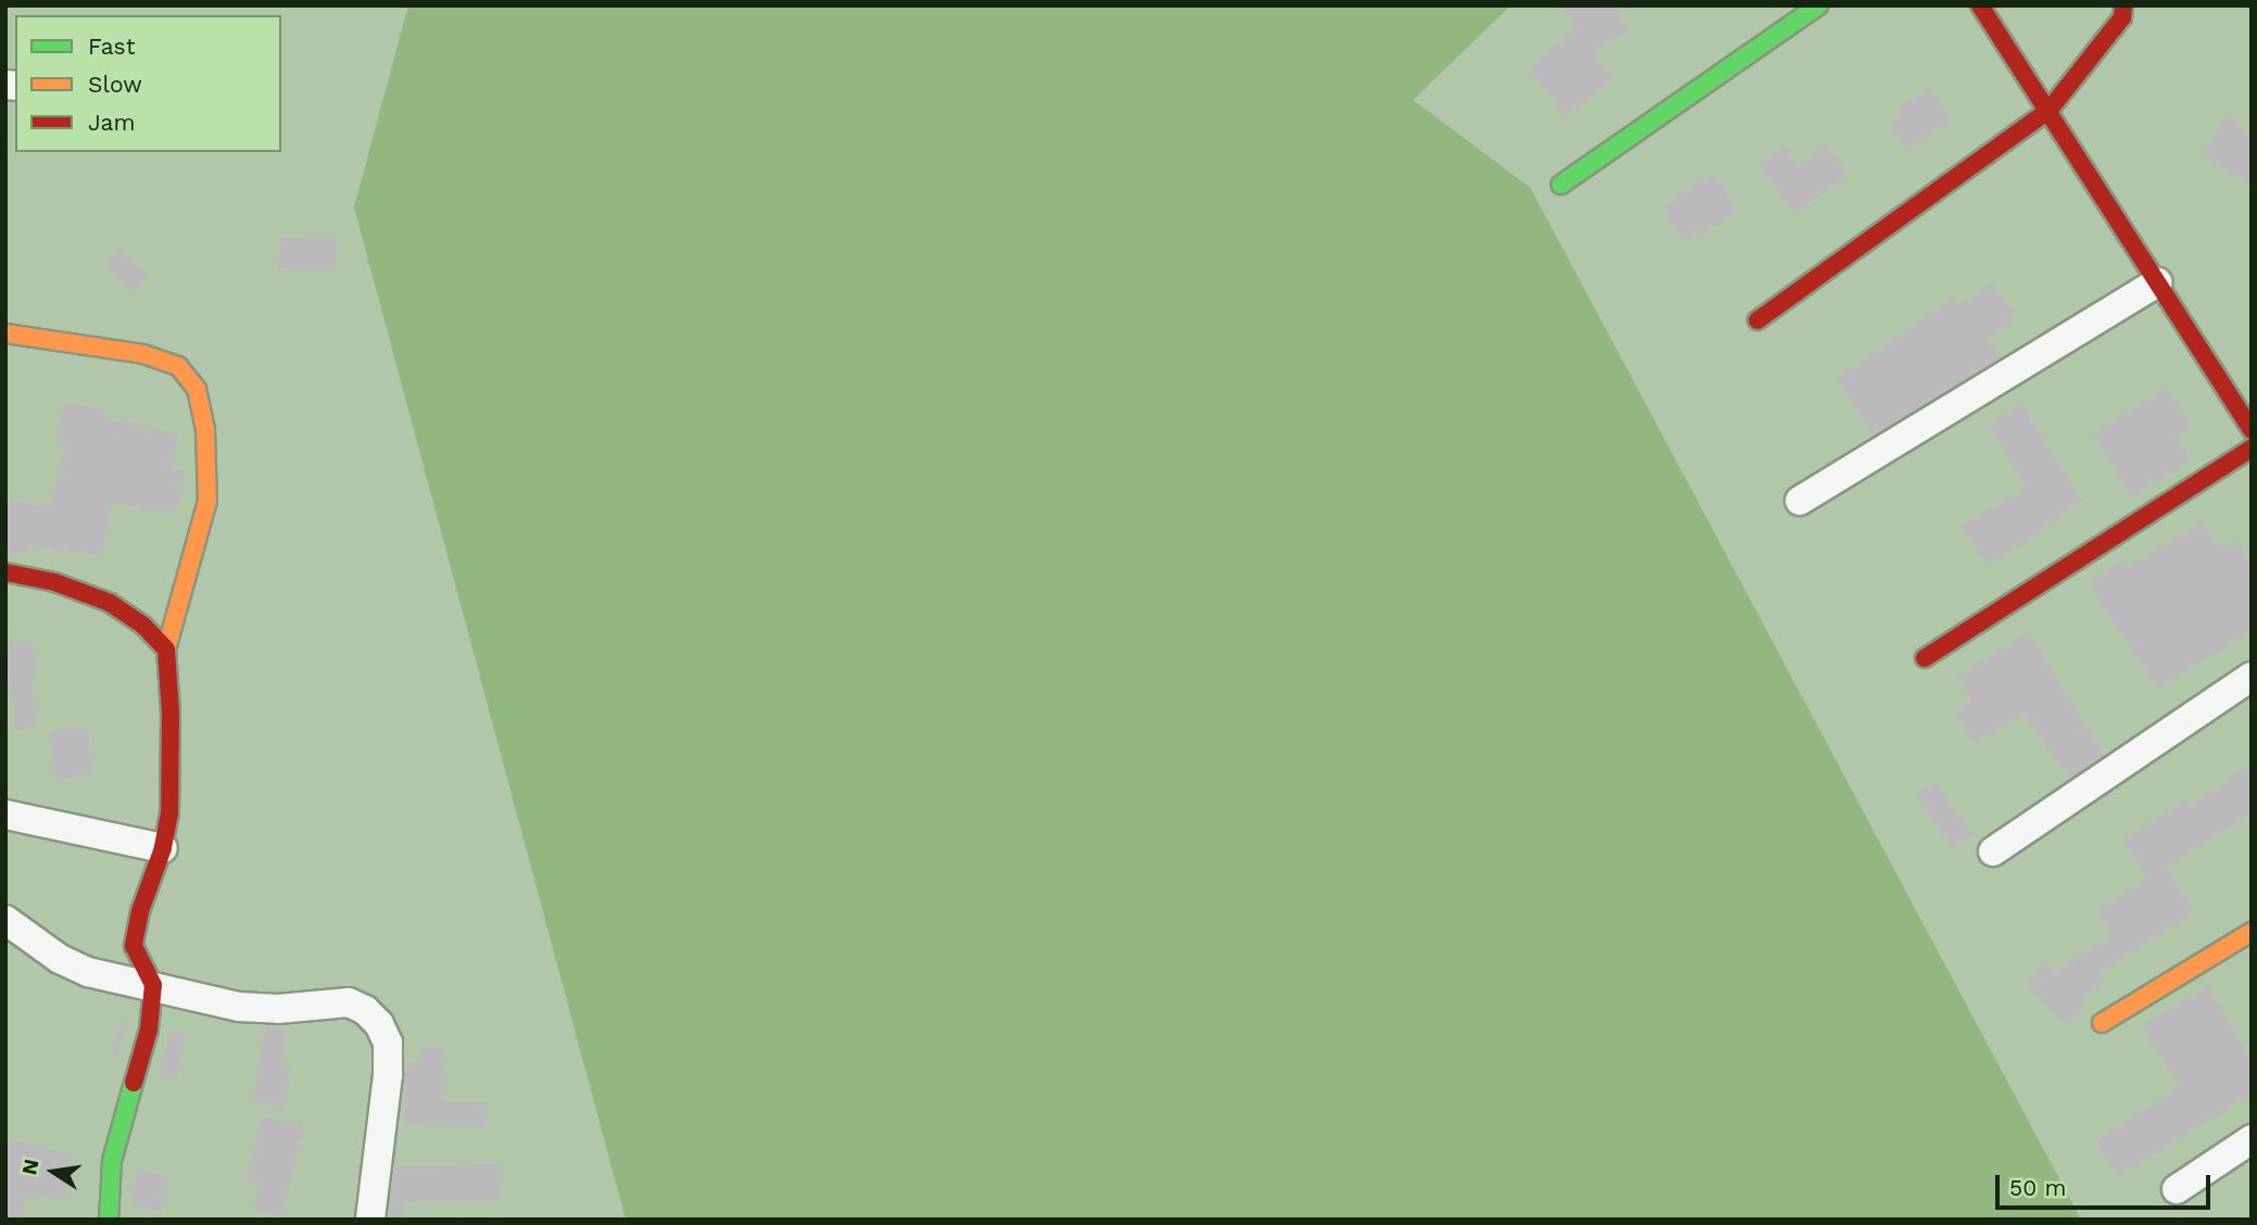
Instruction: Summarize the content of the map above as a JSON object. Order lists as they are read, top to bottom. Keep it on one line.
{"legend":["Fast","Slow","Jam"],"scale_bar":"50 m","north":"left"}
